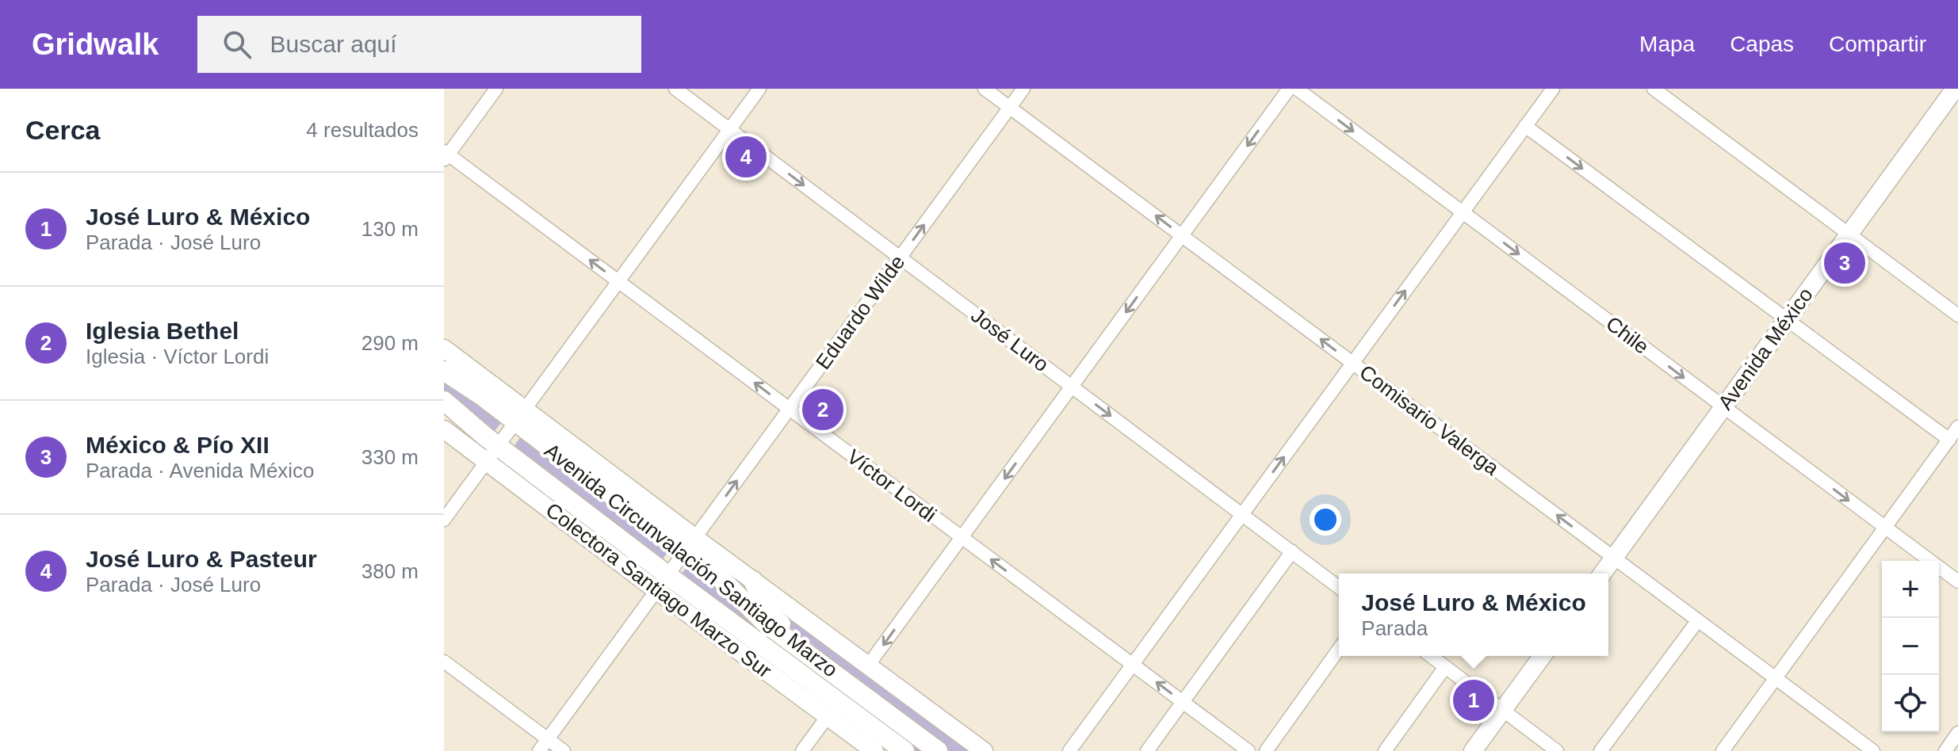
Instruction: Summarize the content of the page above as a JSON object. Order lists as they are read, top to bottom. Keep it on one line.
{"streets":{"main road":["Avenida Circunvalación Santiago Marzo"],"street":["Eduardo Wilde","Chile","José Luro","Avenida México","Comisario Valerga","Víctor Lordi","Colectora Santiago Marzo Sur"]},"crossings":[["Eduardo Wilde","José Luro"],["Eduardo Wilde","Comisario Valerga"],["Eduardo Wilde","Víctor Lordi"],["Eduardo Wilde","Avenida Circunvalación Santiago Marzo"],["Eduardo Wilde","Colectora Santiago Marzo Sur"],["Chile","Avenida México"],["Avenida México","Comisario Valerga"],["Avenida Circunvalación Santiago Marzo","Colectora Santiago Marzo Sur"]],"one_way":["Eduardo Wilde","José Luro","Comisario Valerga","Víctor Lordi"],"page":{"header":"Gridwalk","search":"Buscar aquí","nav":["Mapa","Capas","Compartir"],"heading":["Cerca","4 resultados"],"pins":["4","3","2","1"],"list":[{"mark":"1","name":"José Luro & México","note":"Parada · José Luro","value":"130 m"},{"mark":"2","name":"Iglesia Bethel","note":"Iglesia · Víctor Lordi","value":"290 m"},{"mark":"3","name":"México & Pío XII","note":"Parada · Avenida México","value":"330 m"},{"mark":"4","name":"José Luro & Pasteur","note":"Parada · José Luro","value":"380 m"}],"map_buttons":["+","−"],"popup":["José Luro & México","Parada"]}}
